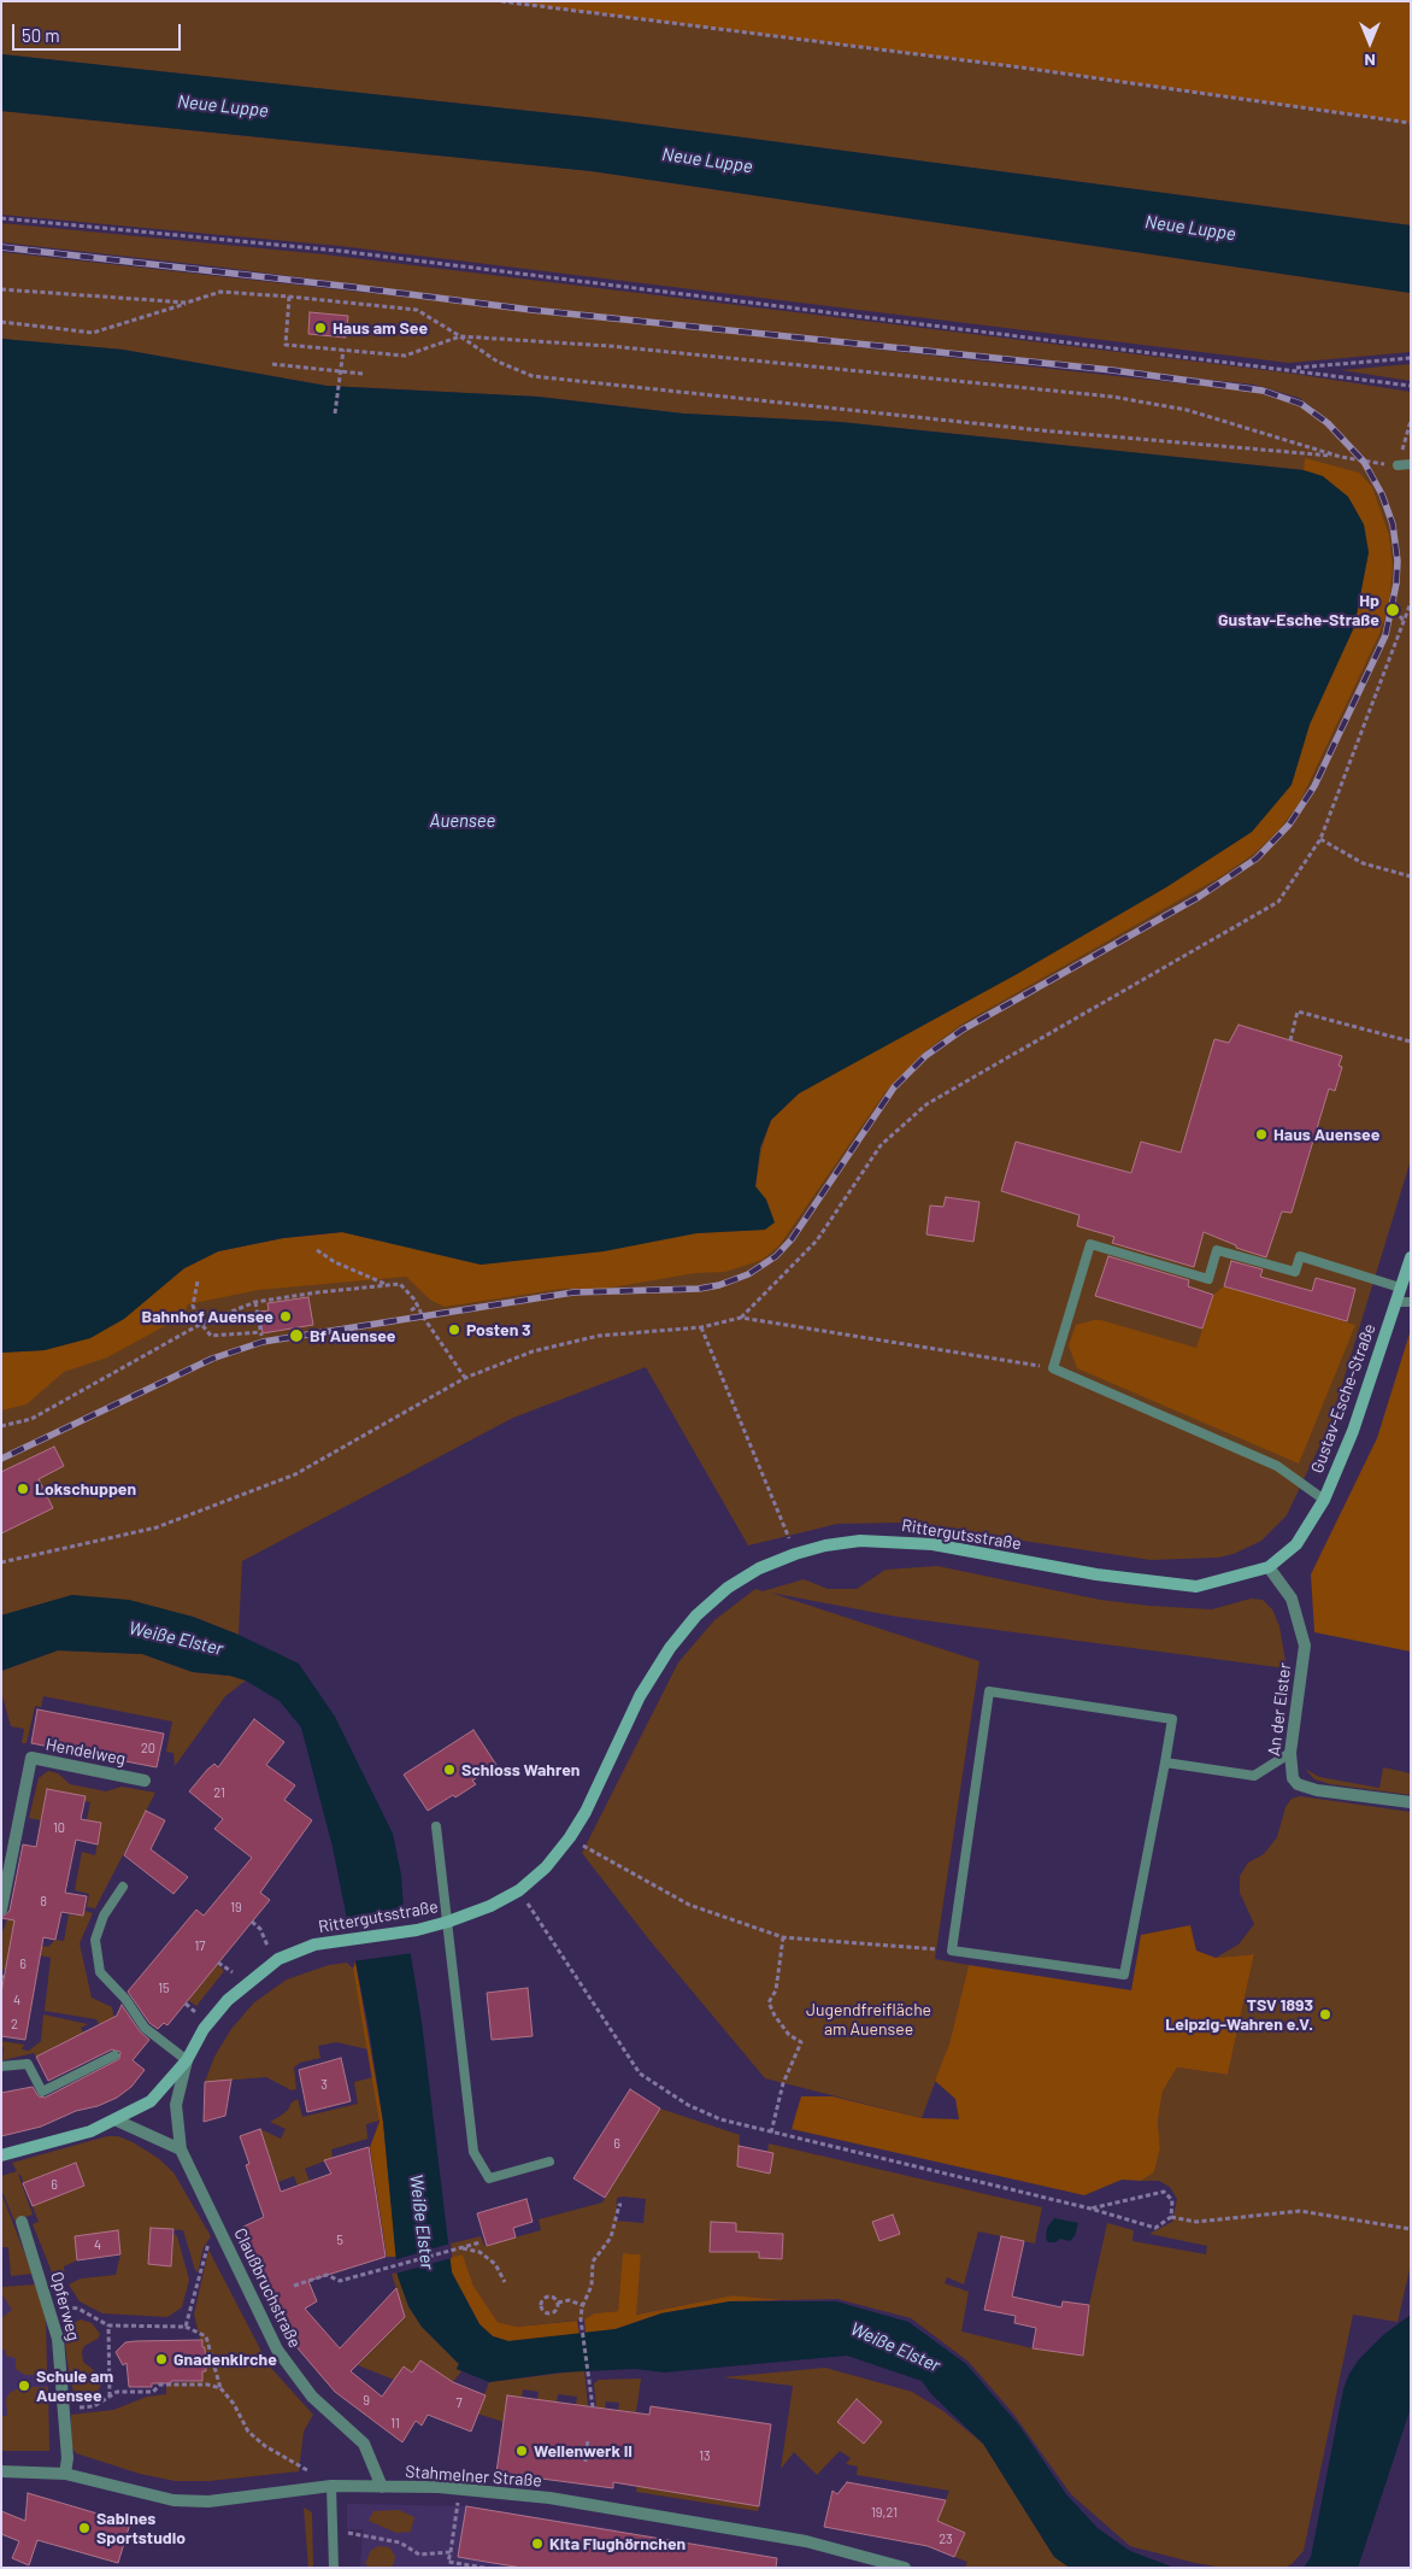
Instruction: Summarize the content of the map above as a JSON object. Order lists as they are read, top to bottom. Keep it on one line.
{"streets":{"main road":["Gustav-Esche-Straße","Rittergutsstraße"],"street":["An der Elster","Hendelweg","Claußbruchstraße","Opferweg","Stahmelner Straße"]},"crossings":[["Gustav-Esche-Straße","Rittergutsstraße"],["Gustav-Esche-Straße","An der Elster"],["Rittergutsstraße","An der Elster"],["Rittergutsstraße","Claußbruchstraße"],["Claußbruchstraße","Stahmelner Straße"],["Opferweg","Stahmelner Straße"]],"water":["Neue Luppe","Auensee","Weiße Elster"],"parks":["Jugendfreifläche am Auensee"],"places":["Haus am See","Hp Gustav-Esche-Straße","Haus Auensee","Bahnhof Auensee","Posten 3","Bf Auensee","Lokschuppen","Schloss Wahren","TSV 1893 Leipzig-Wahren e.V.","Gnadenkirche","Schule am Auensee","Wellenwerk II","Sabines Sportstudio","Kita Flughörnchen"],"house_numbers":["20","21","10","8","19","17","6","15","4","2","3","6","6","5","4","9","7","11","13","19,21","23"],"scale_bar":"50 m","north":"bottom"}
